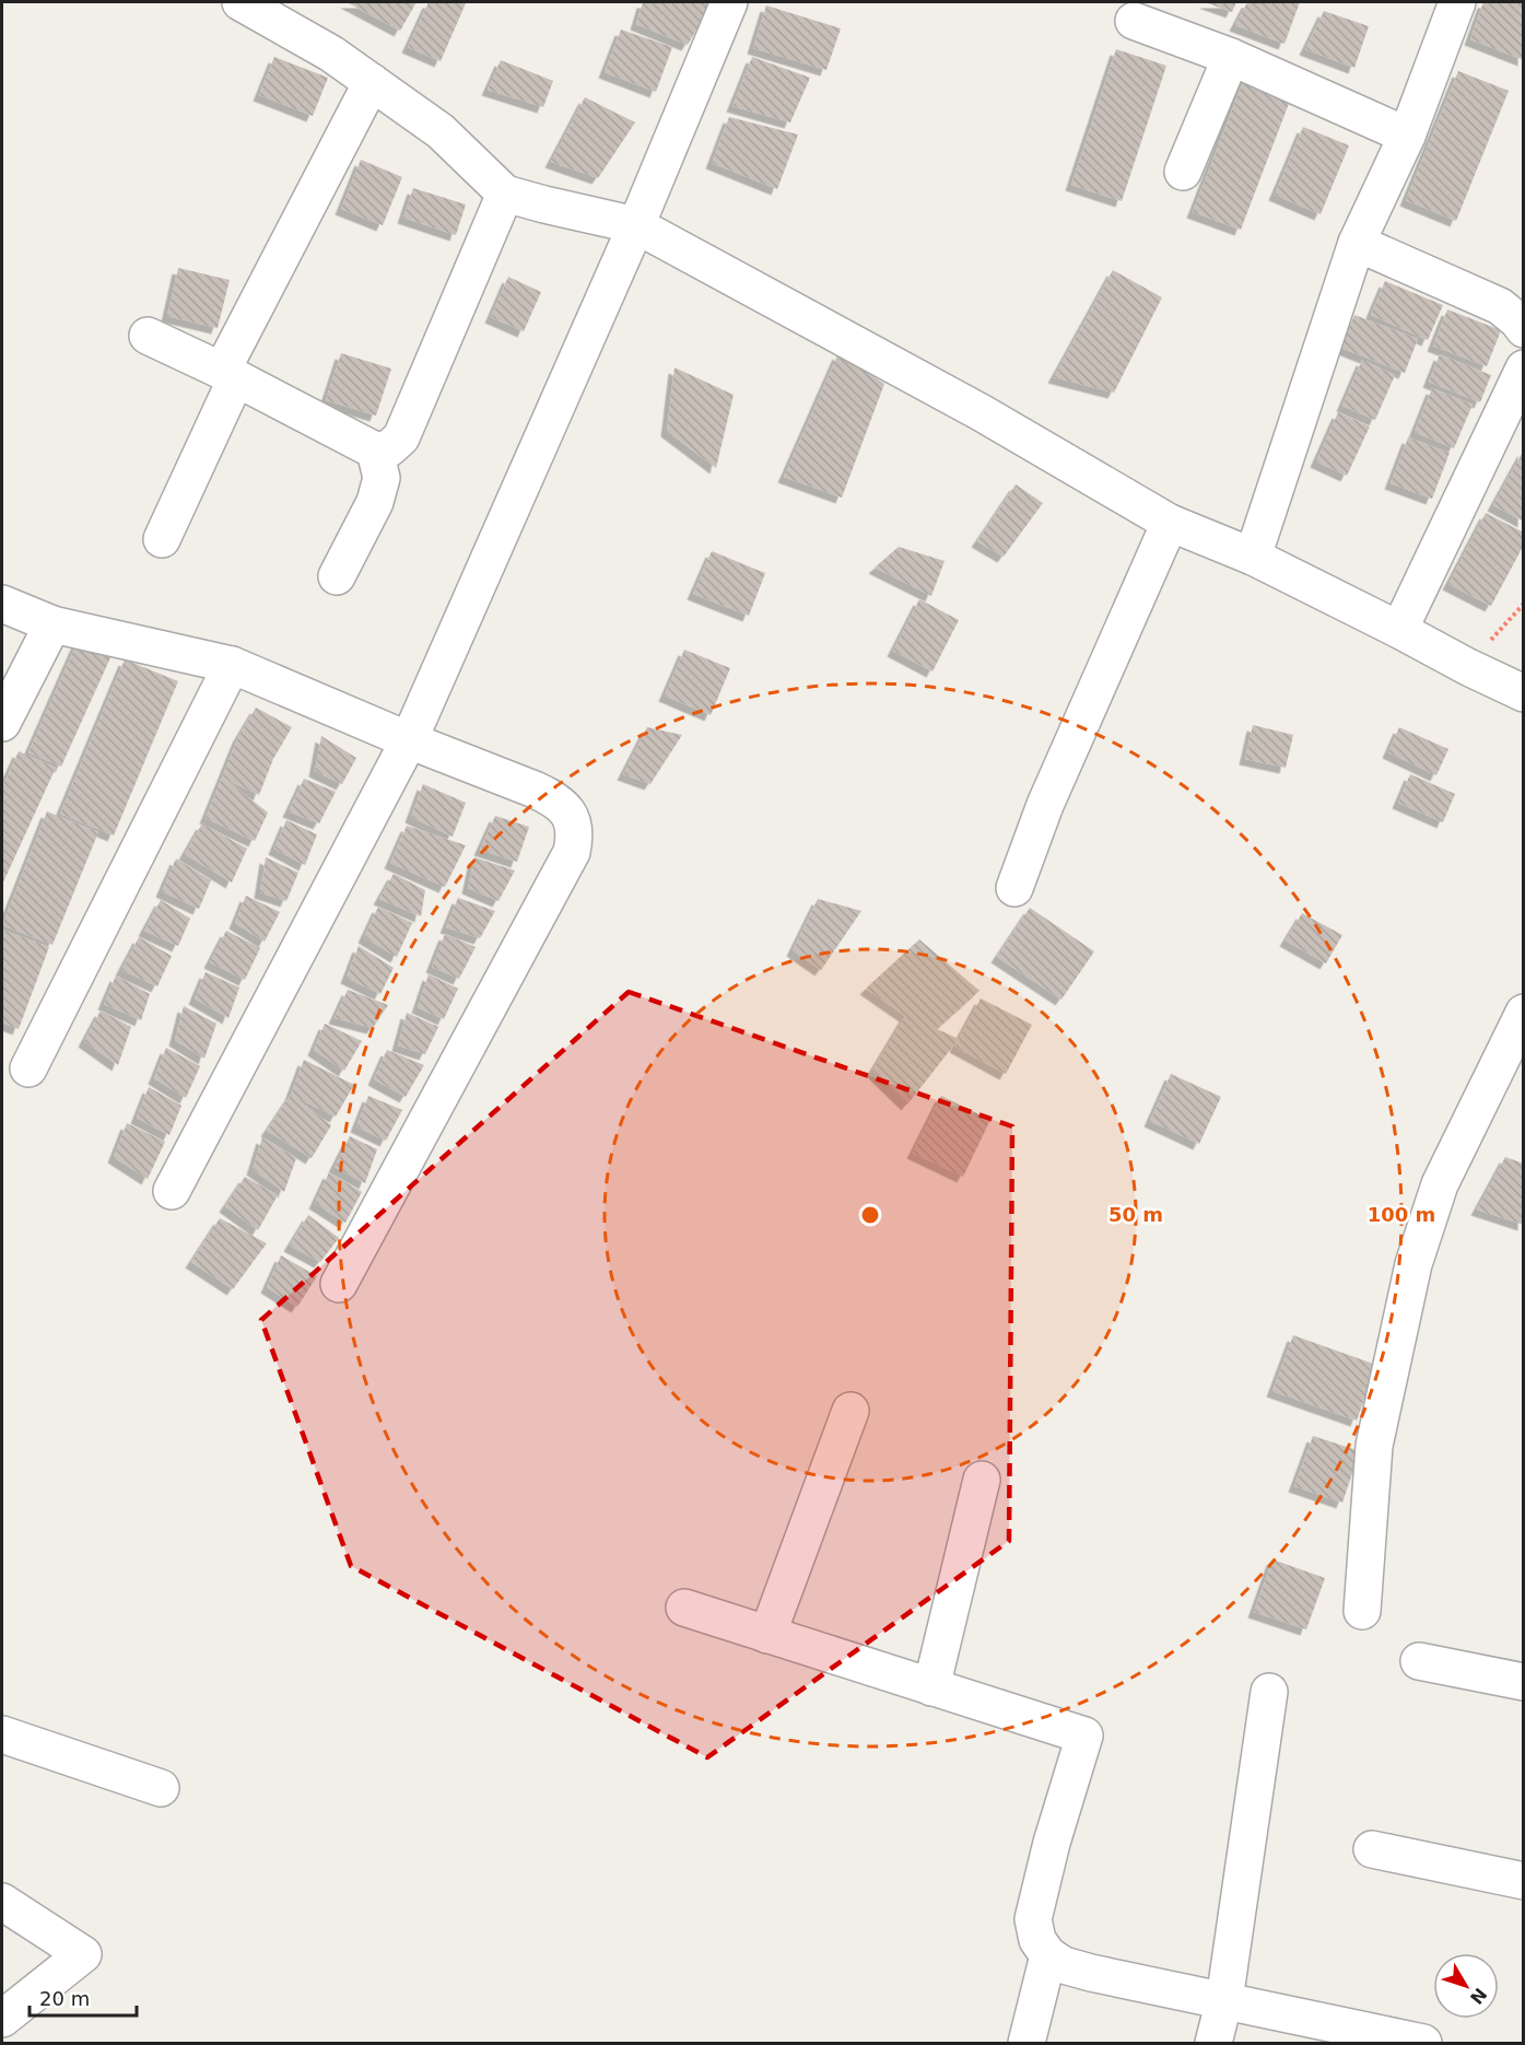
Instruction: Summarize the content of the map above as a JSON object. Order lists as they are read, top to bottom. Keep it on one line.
{"scale_bar":"20 m","north":"bottom right","rings":["50 m","100 m"]}
